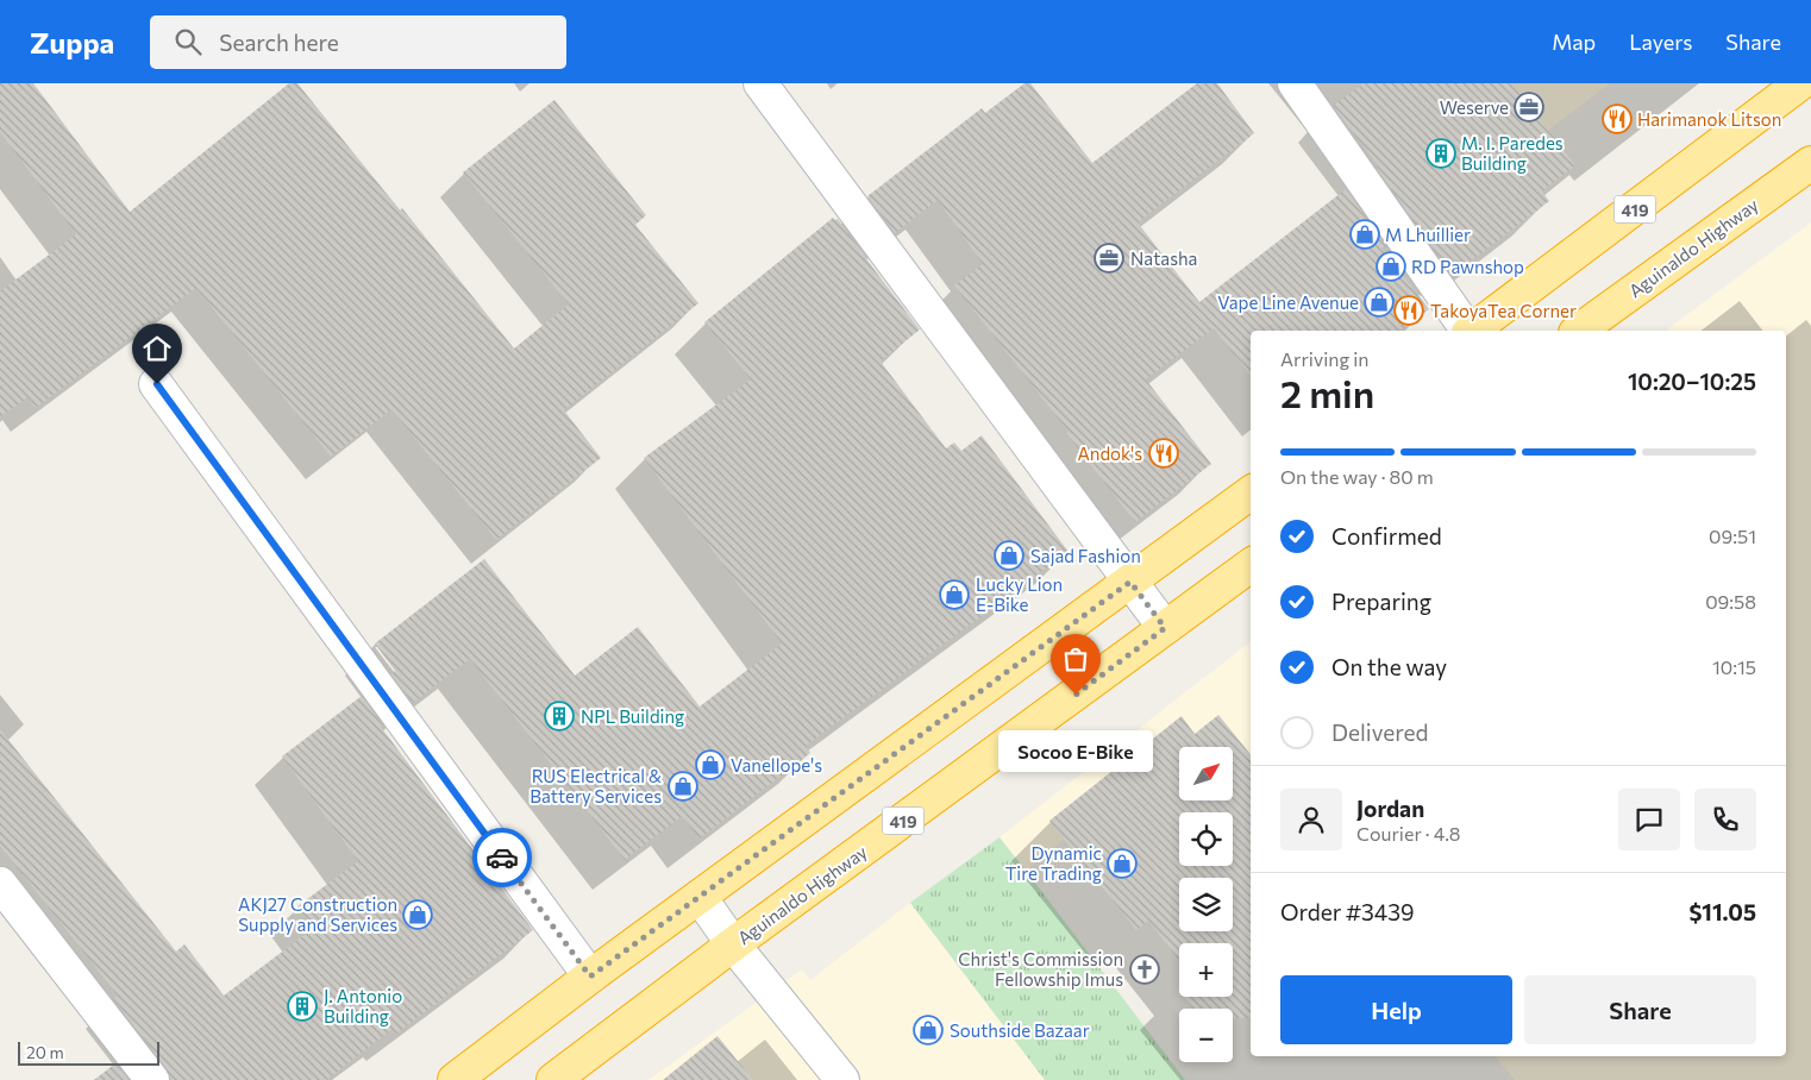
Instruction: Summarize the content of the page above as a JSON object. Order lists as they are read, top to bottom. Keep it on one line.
{"streets":{"highway":["419","Aguinaldo Highway"]},"places":{"office":["Weserve","Natasha"],"restaurant":["Harimanok Litson","TakoyaTea Corner","Andok's"],"building":["M. I. Paredes Building","NPL Building","J. Antonio Building"],"shop":["M Lhuillier","RD Pawnshop","Vape Line Avenue","Sajad Fashion","Lucky Lion E-Bike","Vanellope's","RUS Electrical & Battery Services","Dynamic Tire Trading","AKJ27 Construction Supply and Services","Southside Bazaar"],"other":["Socoo E-Bike"],"church":["Christ's Commission Fellowship Imus"]},"scale_bar":"20 m","north":"top right","page":{"header":"Zuppa","search":"Search here","nav":["Map","Layers","Share"],"heading":["2 min","Arriving in","10:20–10:25"],"panel":["Jordan","Courier · 4.8","Order #3439","$11.05"],"bar":"On the way · 80 m","list":[["Confirmed","09:51"],["Preparing","09:58"],["On the way","10:15"],"Delivered"],"bubble":"Socoo E-Bike","map_buttons":["+","−"],"buttons":["Help","Share"],"scale":"20 m"}}
